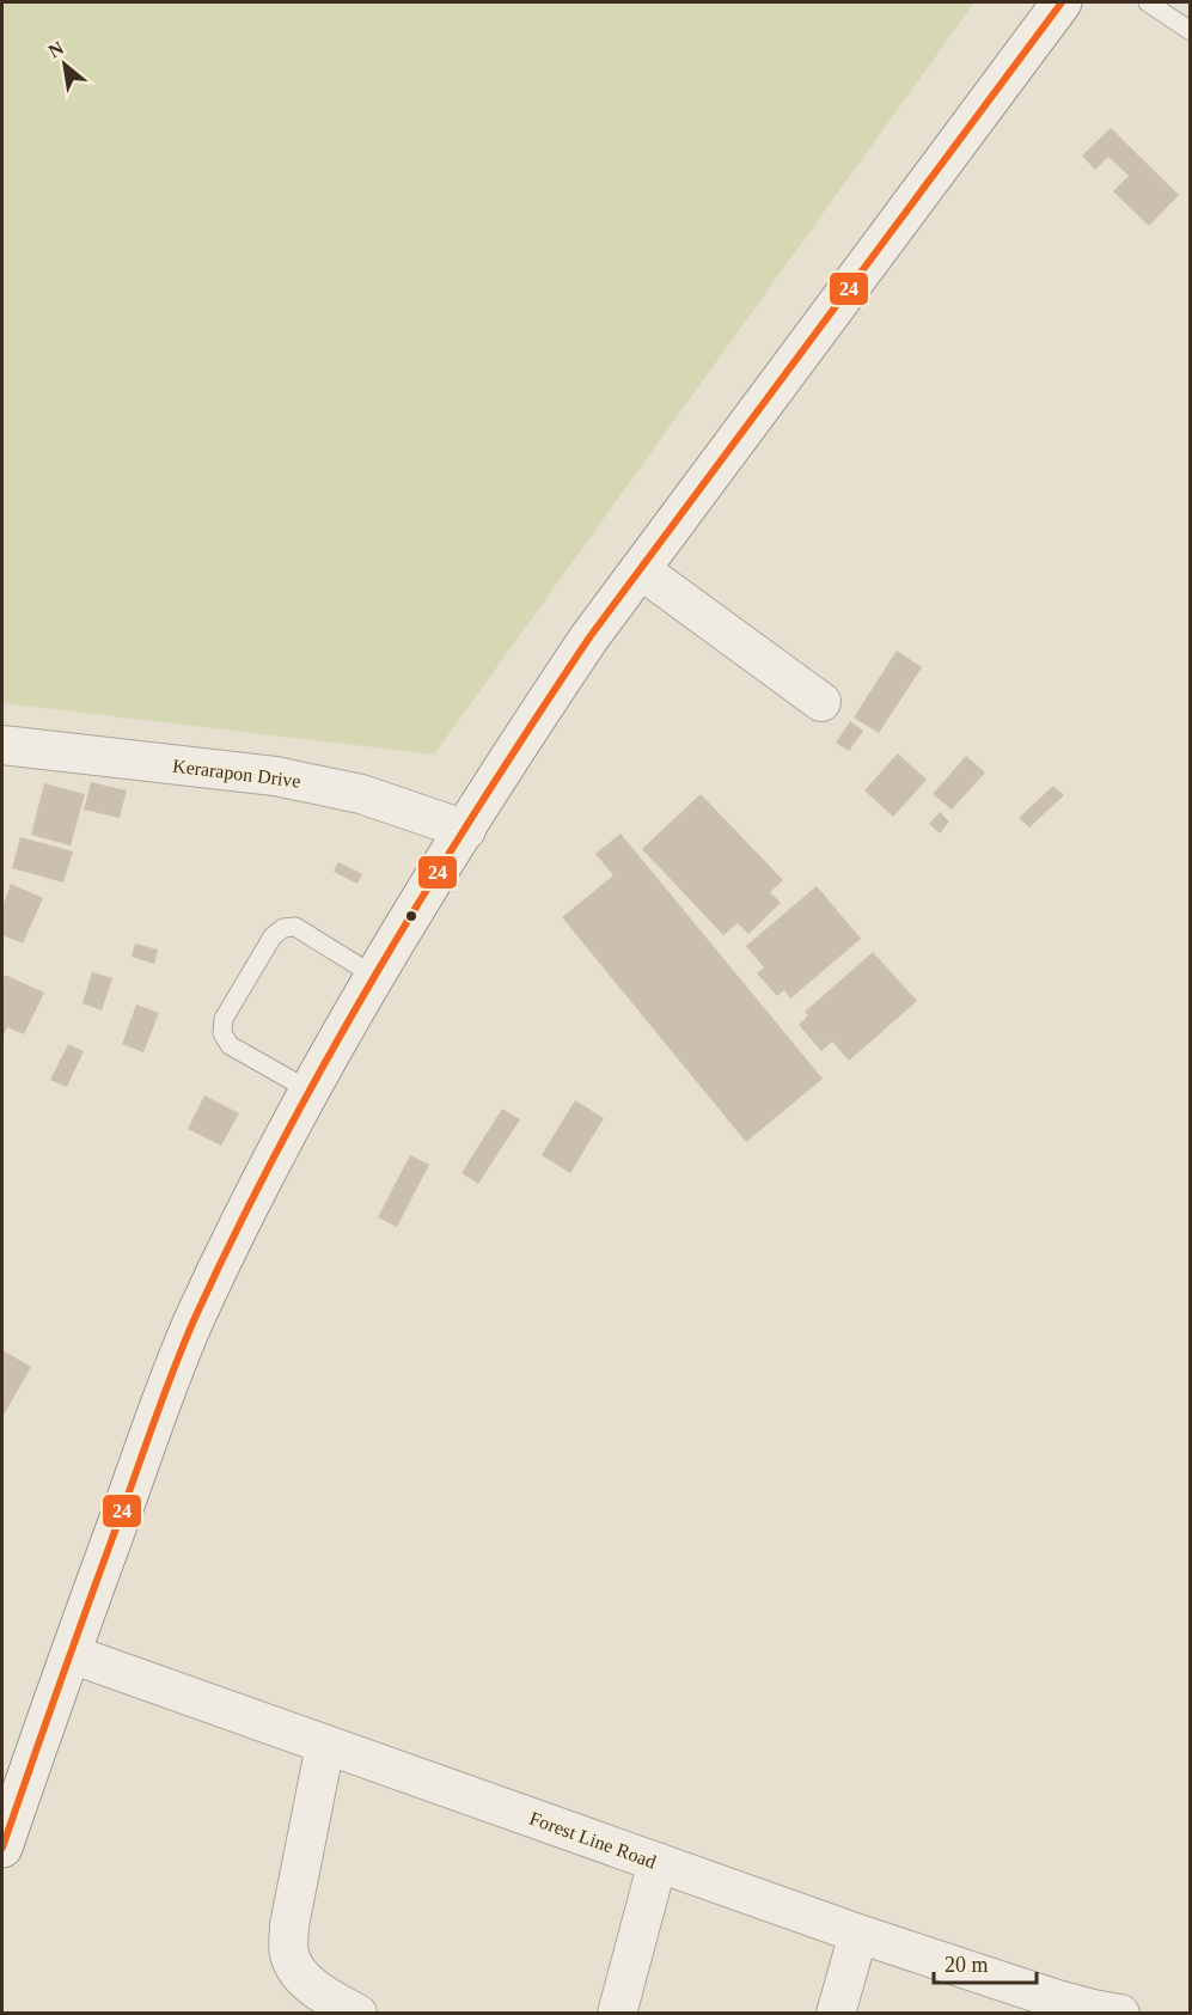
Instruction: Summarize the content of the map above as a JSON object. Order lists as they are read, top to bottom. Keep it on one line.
{"streets":{"street":["Kerarapon Drive","Forest Line Road"]},"lines":["transit line 24"],"scale_bar":"20 m","north":"top left"}
